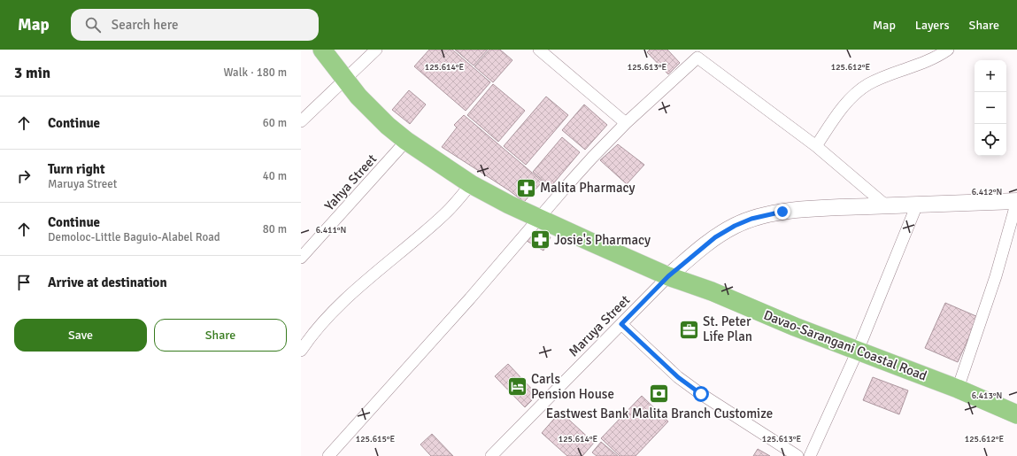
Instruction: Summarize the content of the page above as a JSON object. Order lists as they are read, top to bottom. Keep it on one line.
{"streets":{"main road":["Davao-Sarangani Coastal Road"],"street":["Yahya Street","Maruya Street"]},"crossings":[["Yahya Street","Davao-Sarangani Coastal Road"],["Maruya Street","Davao-Sarangani Coastal Road"]],"places":{"pharmacy":["Malita Pharmacy","Josie's Pharmacy"],"office":["St. Peter Life Plan"],"hotel":["Carls Pension House"],"bank":["Eastwest Bank Malita Branch Customize"]},"page":{"header":"Map","search":"Search here","nav":["Map","Layers","Share"],"heading":["3 min","Walk · 180 m"],"map_buttons":["+","−"],"list":[["Continue","60 m"],["Turn right","Maruya Street","40 m"],["Continue","Demoloc-Little Baguio-Alabel Road","80 m"],"Arrive at destination"],"buttons":["Save","Share"]},"coordinates":["125.614°E","125.613°E","125.612°E","6.412°N","6.411°N","6.413°N","125.615°E"]}
